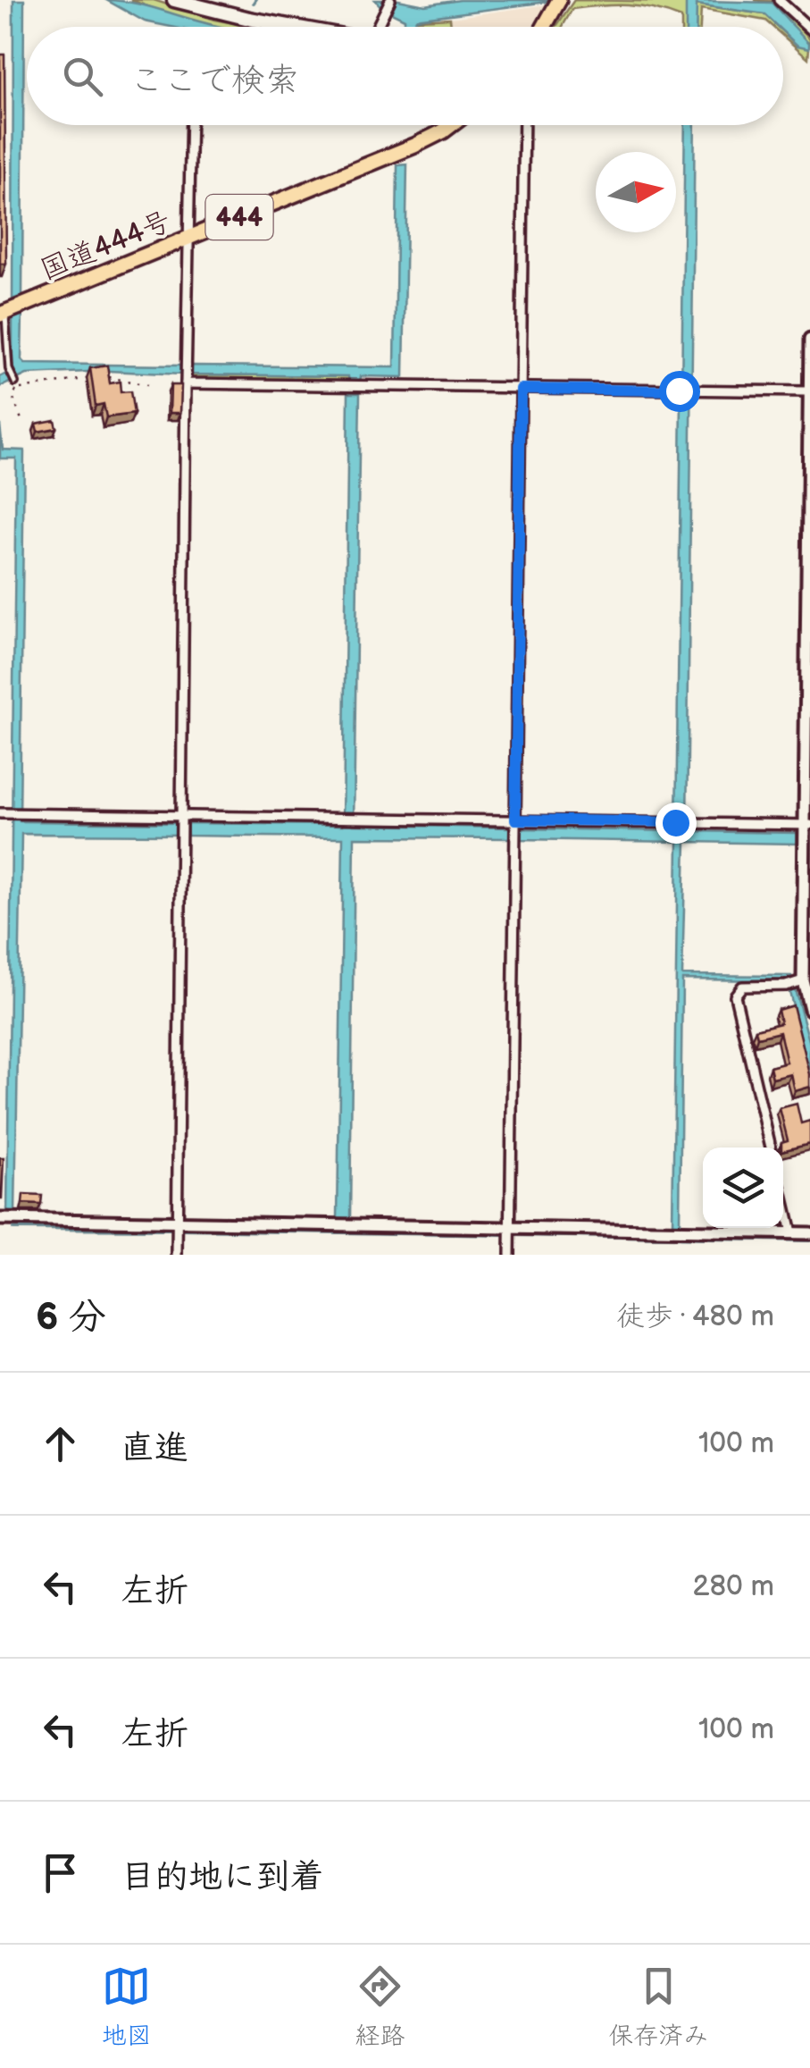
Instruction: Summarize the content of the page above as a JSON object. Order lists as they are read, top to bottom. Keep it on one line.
{"streets":{"highway":["444","国道444号"]},"north":"right","page":{"search":"ここで検索","heading":["6 分","徒歩 · 480 m"],"list":[["直進","100 m"],["左折","280 m"],["左折","100 m"],"目的地に到着"],"nav":["地図","経路","保存済み"]}}
